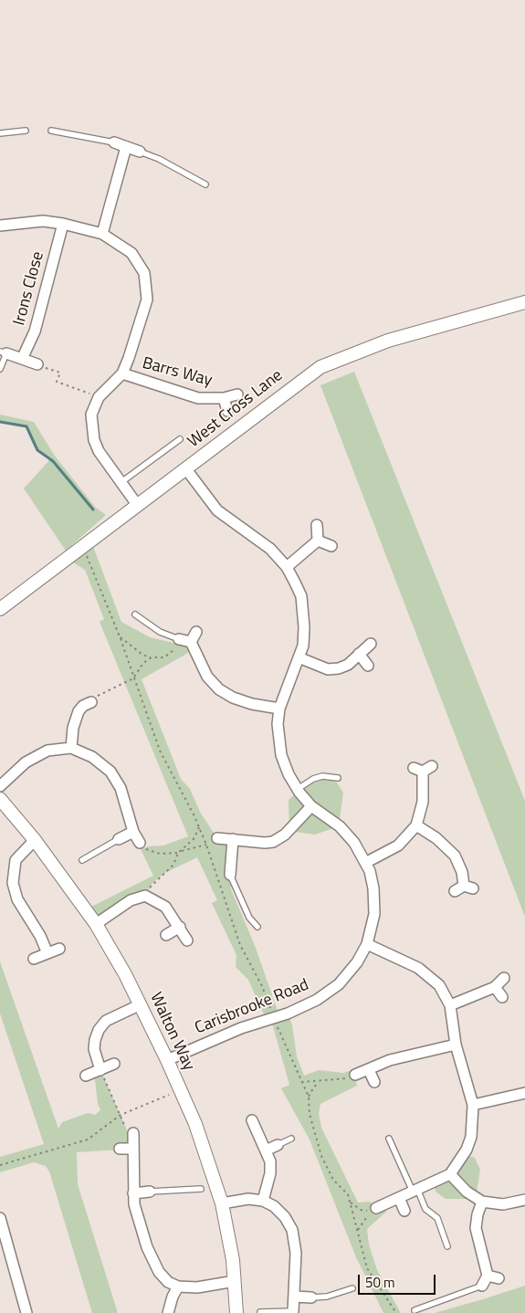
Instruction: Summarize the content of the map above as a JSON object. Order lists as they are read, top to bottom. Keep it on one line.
{"streets":{"street":["Irons Close","Barrs Way","West Cross Lane","Carisbrooke Road","Walton Way"]},"crossings":[["West Cross Lane","Carisbrooke Road"],["Carisbrooke Road","Walton Way"]],"scale_bar":"50 m"}
